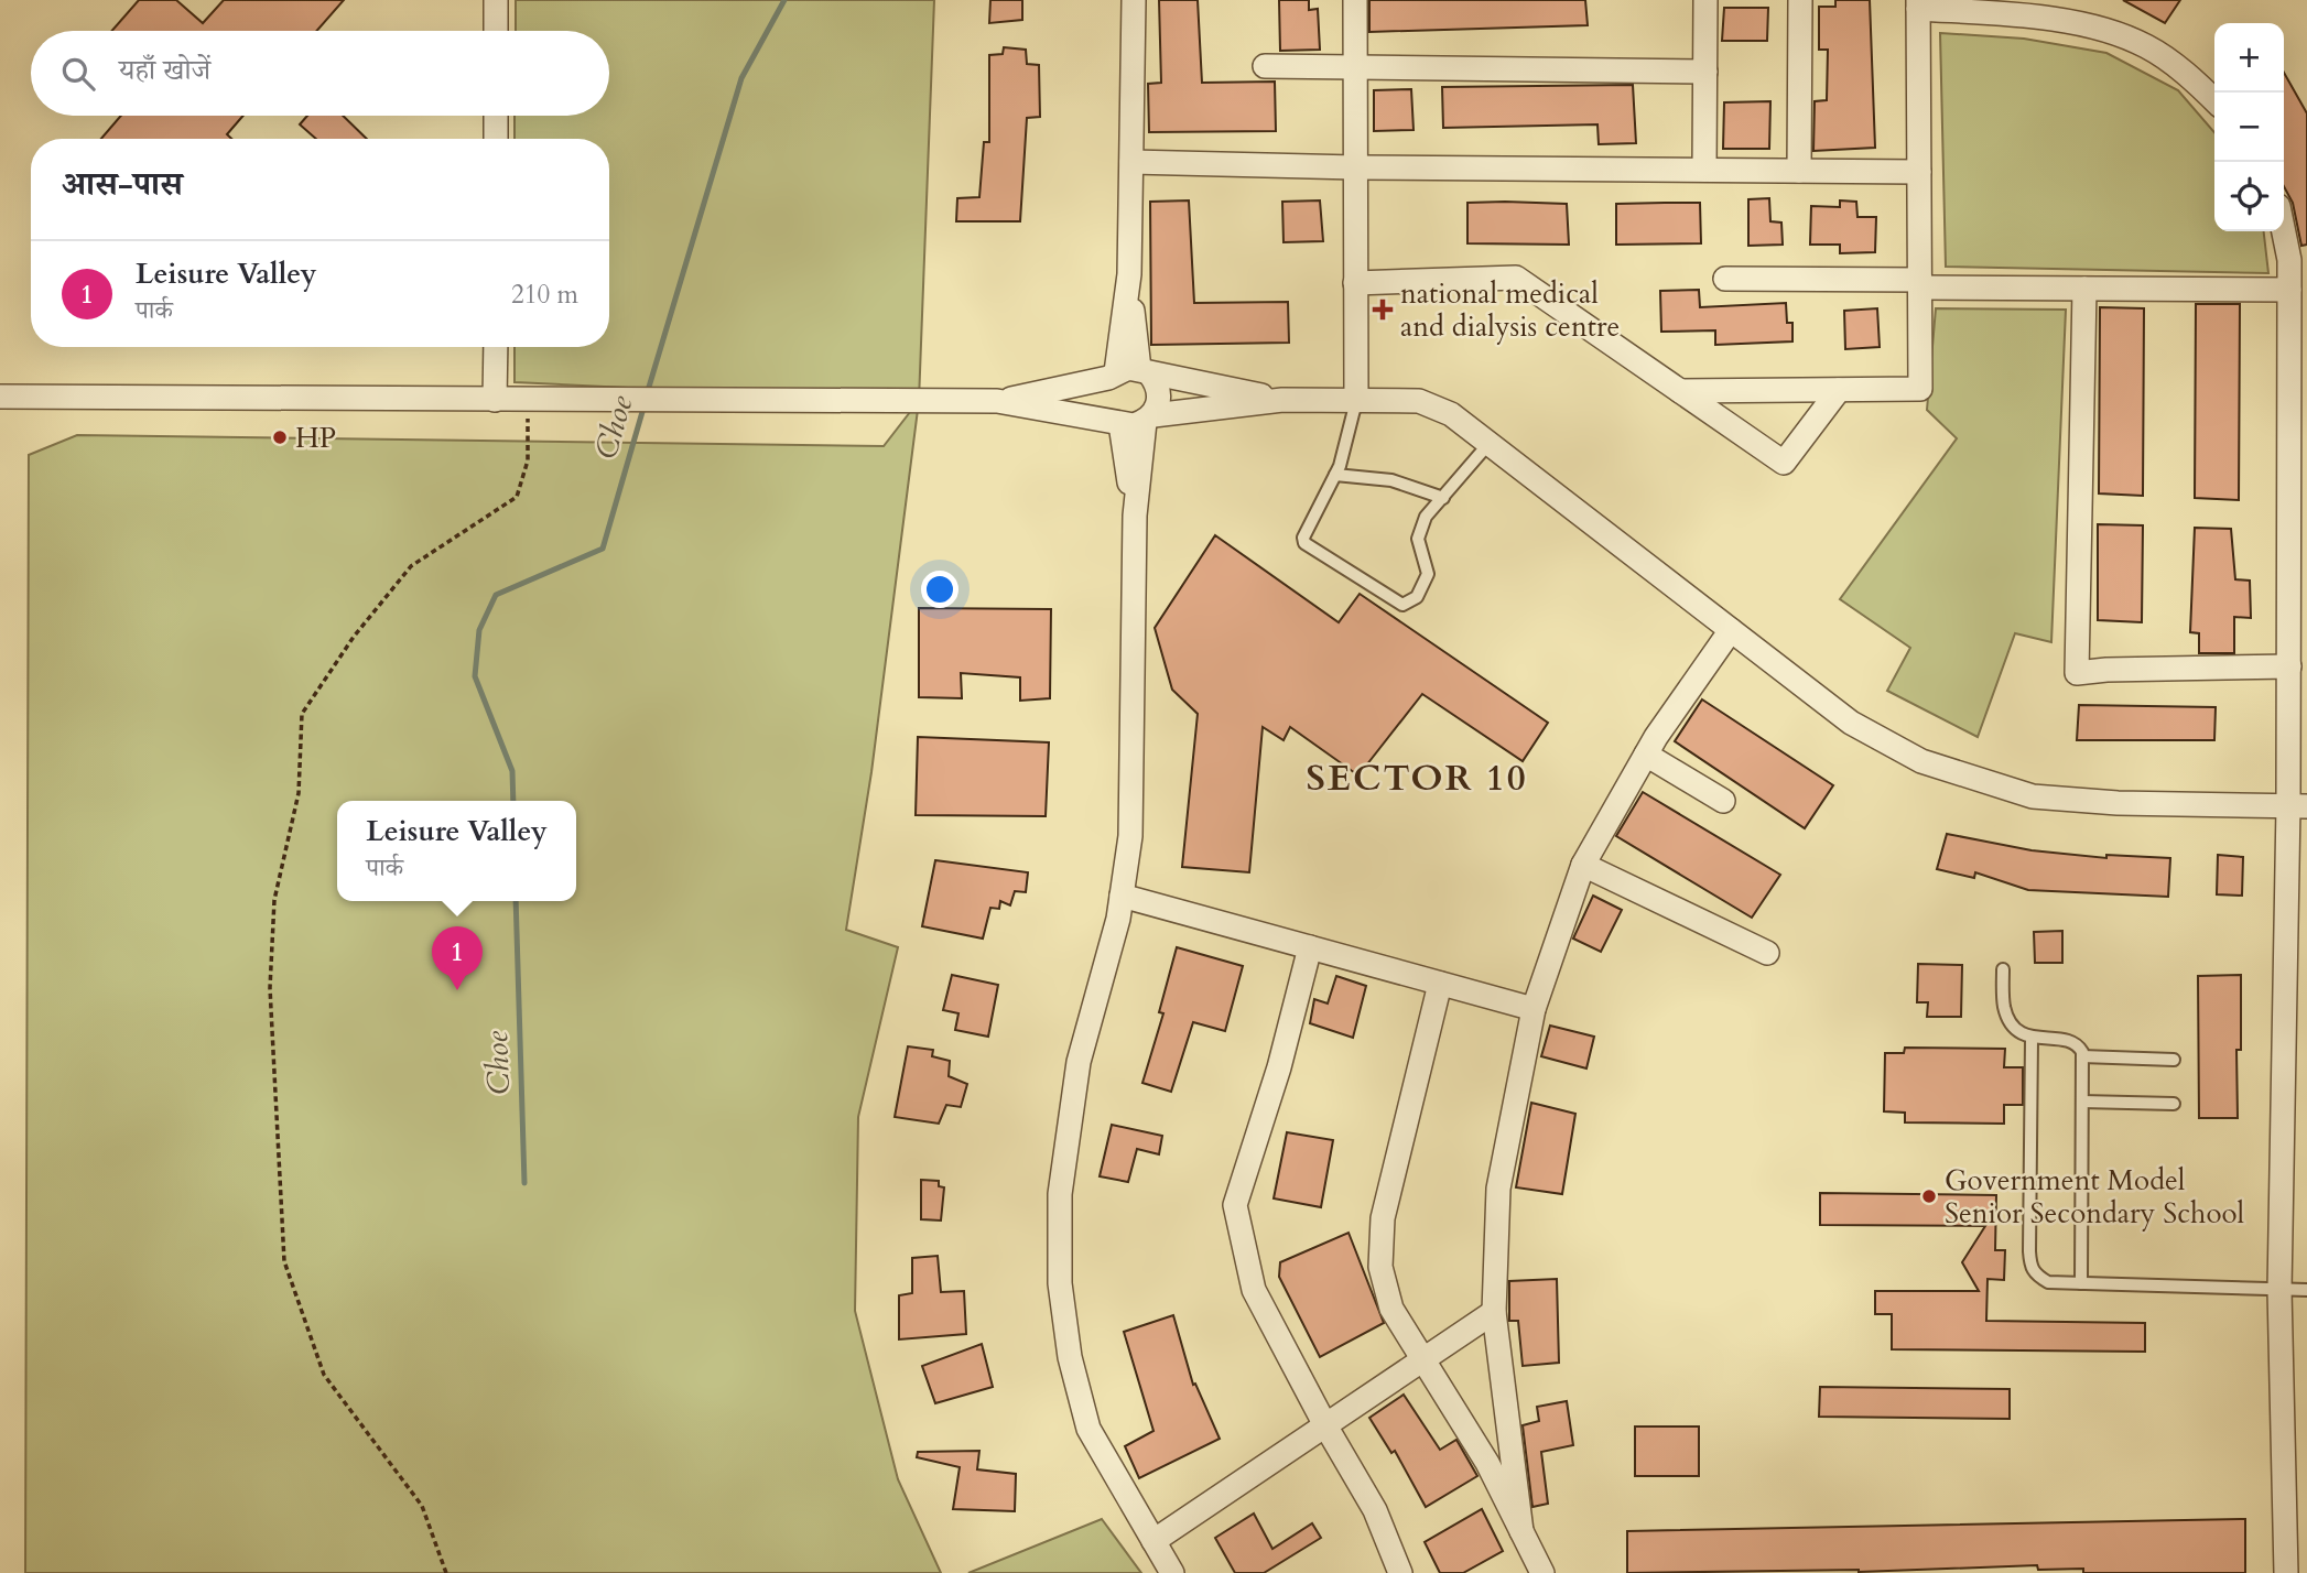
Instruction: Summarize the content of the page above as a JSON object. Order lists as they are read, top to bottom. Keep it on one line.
{"districts":["SECTOR 10"],"water":["Choe"],"places":{"health":["national medical and dialysis centre"],"other":["HP","Government Model Senior Secondary School"]},"page":{"map_buttons":["+","−"],"search":"यहाँ खोजें","heading":"आस-पास","list":[{"mark":"1","name":"Leisure Valley","note":"पार्क","value":"210 m"}],"popup":["Leisure Valley","पार्क"],"pins":"1"}}
